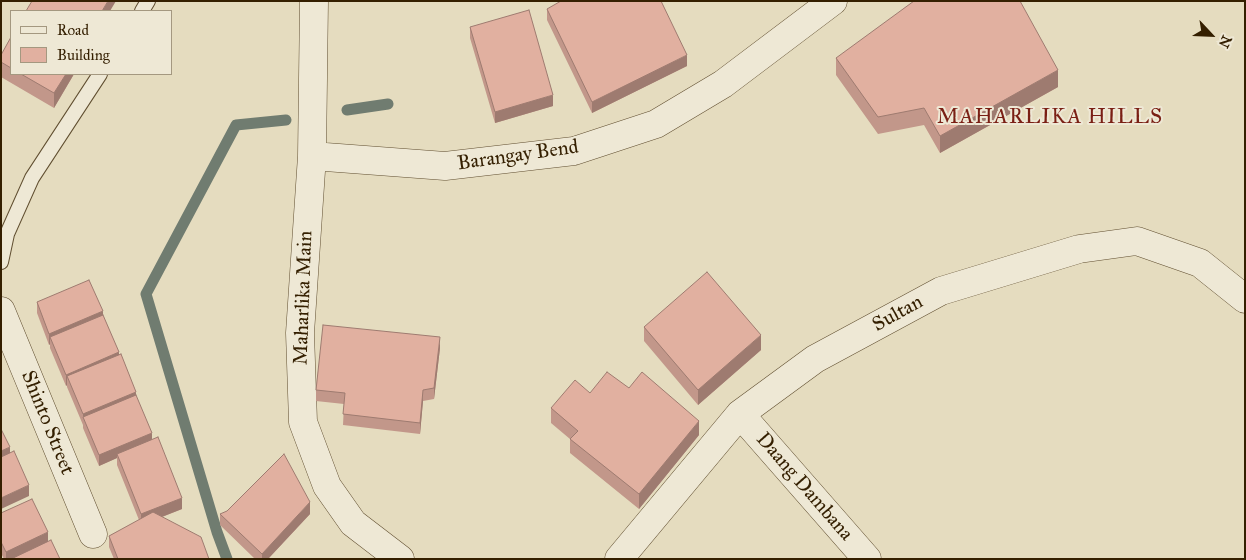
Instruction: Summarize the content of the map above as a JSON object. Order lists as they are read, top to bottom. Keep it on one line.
{"streets":{"street":["Barangay Bend","Maharlika Main","Sultan","Shinto Street","Daang Dambana"]},"crossings":[["Barangay Bend","Maharlika Main"],["Sultan","Daang Dambana"]],"districts":["MAHARLIKA HILLS"],"legend":["Road","Building"],"north":"bottom right"}
